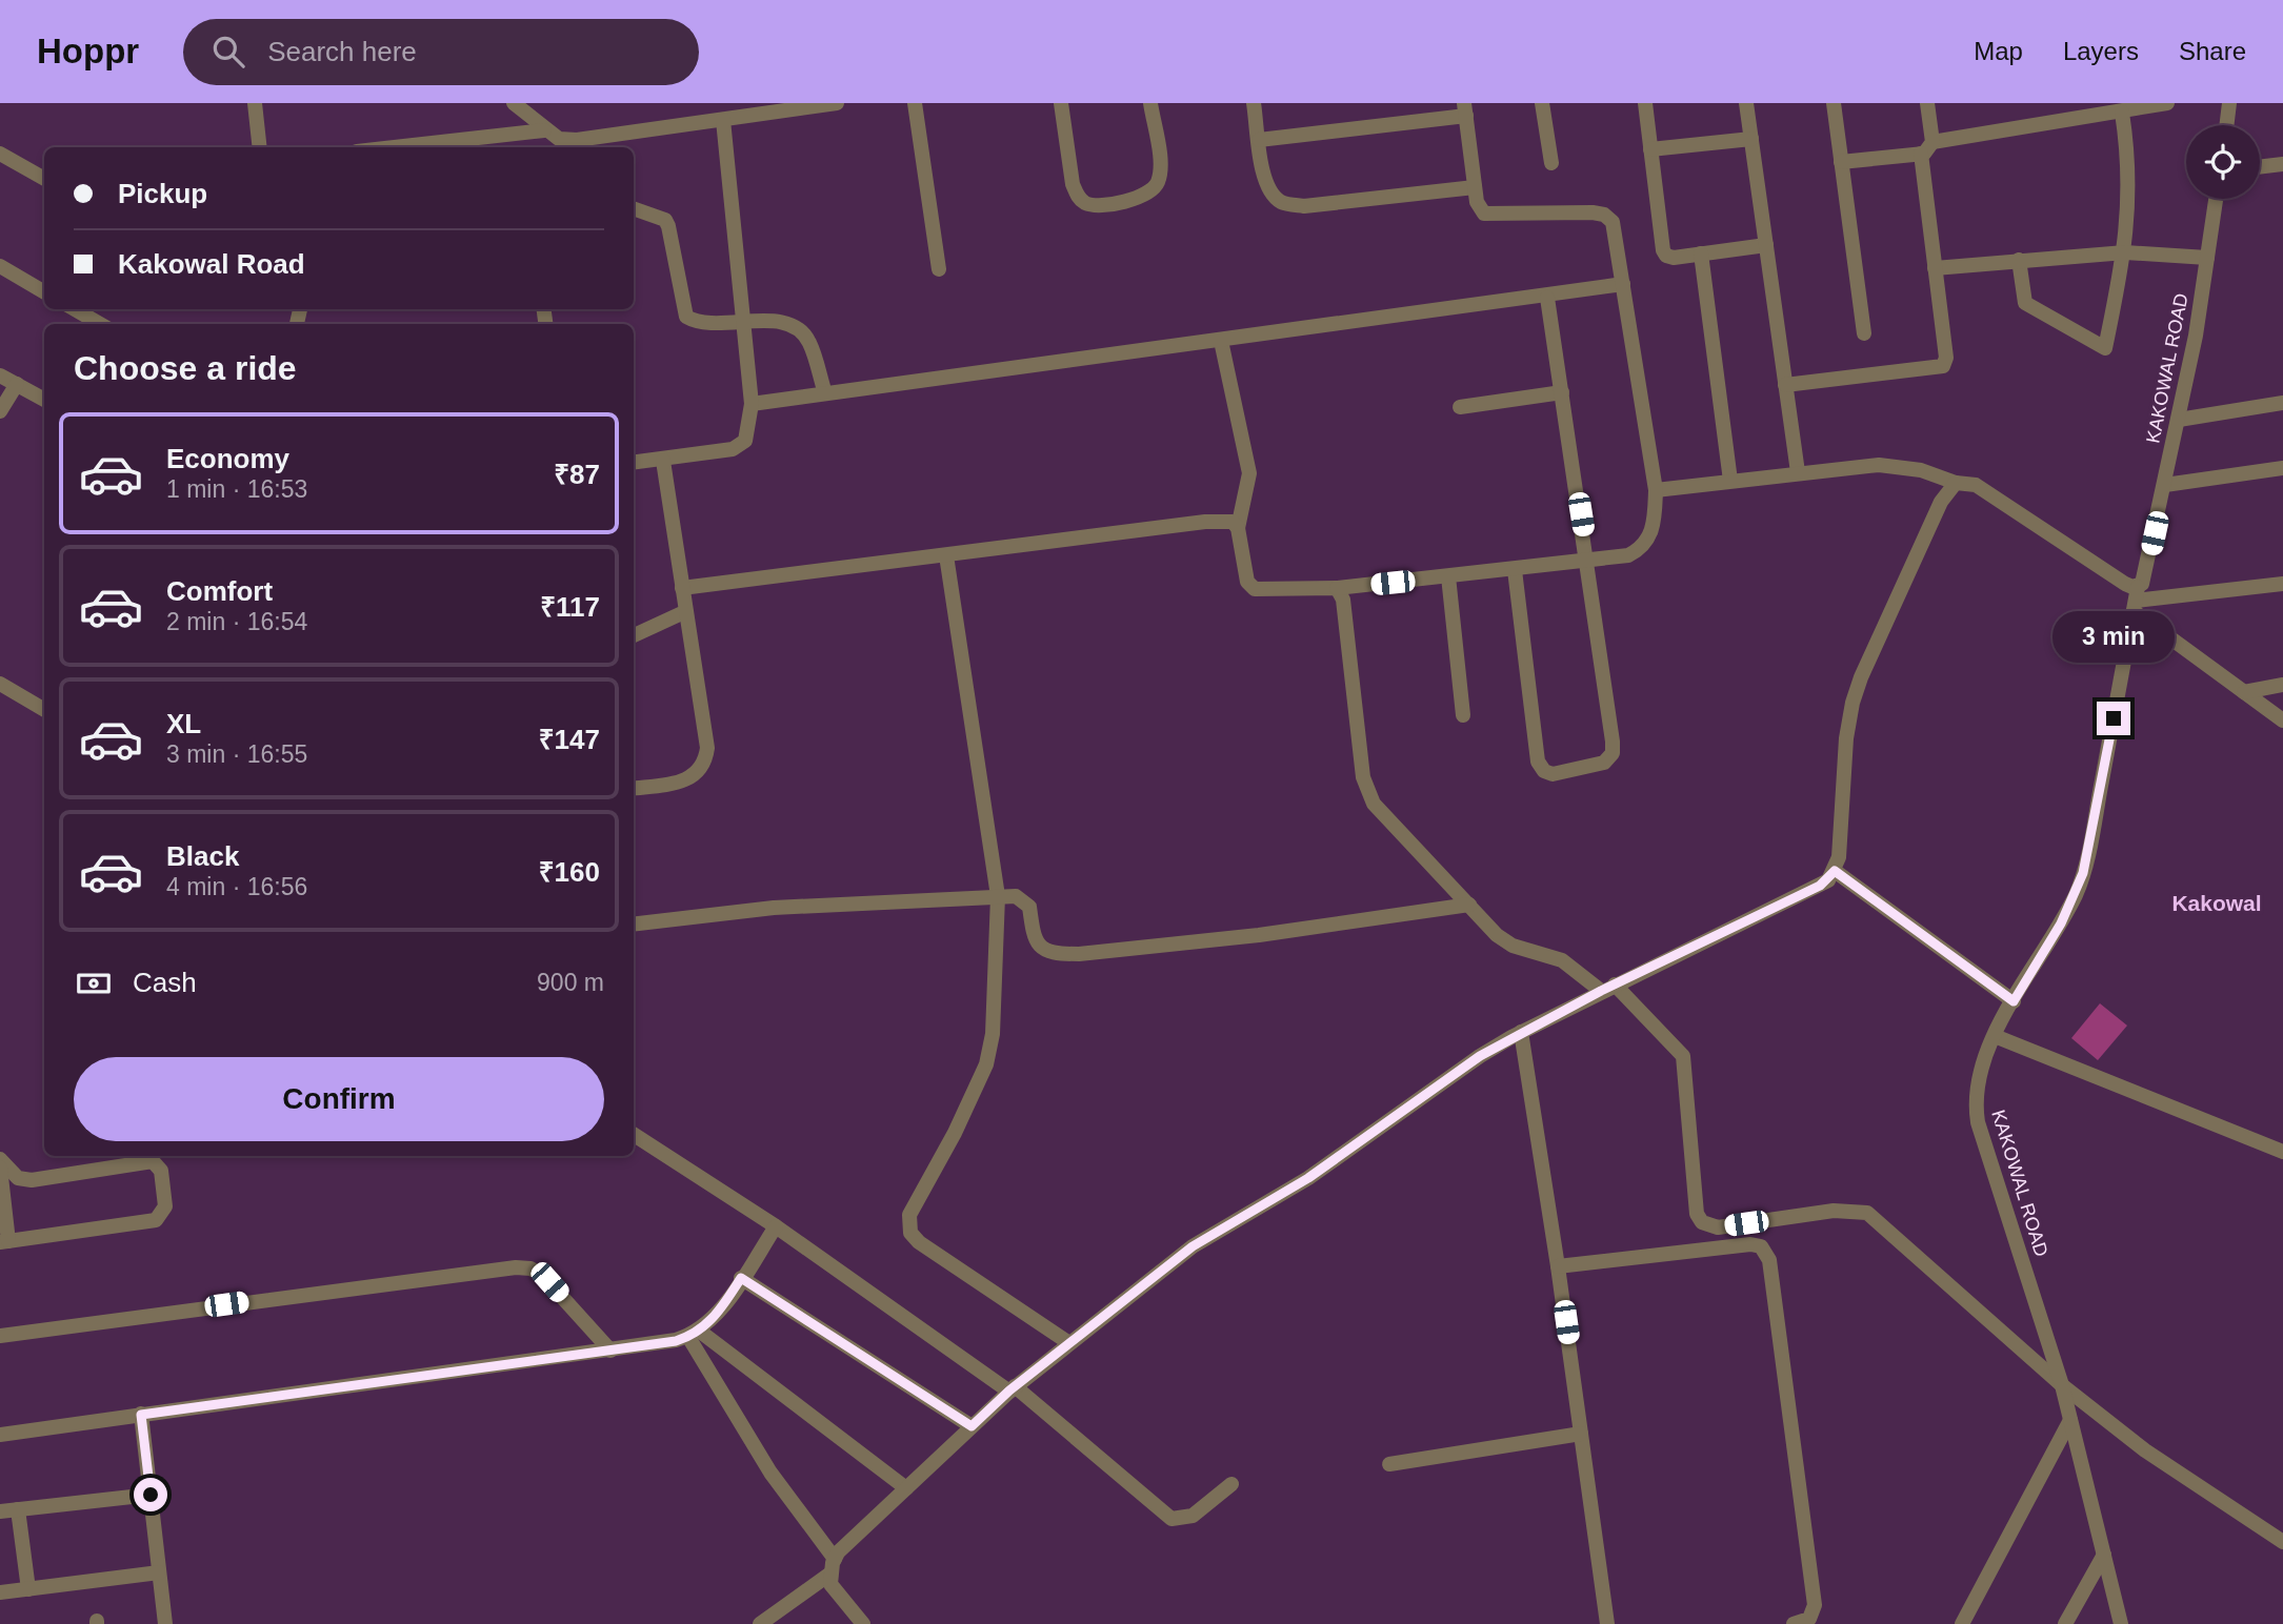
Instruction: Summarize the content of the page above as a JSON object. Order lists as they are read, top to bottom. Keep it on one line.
{"streets":{"street":["KAKOWAL ROAD"]},"districts":["Kakowal"],"page":{"header":"Hoppr","search":"Search here","nav":["Map","Layers","Share"],"banner":["Pickup","Kakowal Road"],"heading":"Choose a ride","list":[{"name":"Economy","note":"1 min · 16:53","value":"₹87"},{"name":"Comfort","note":"2 min · 16:54","value":"₹117"},{"name":"XL","note":"3 min · 16:55","value":"₹147"},{"name":"Black","note":"4 min · 16:56","value":"₹160"}],"bubble":"3 min","pay":["Cash","900 m"],"buttons":"Confirm"}}
